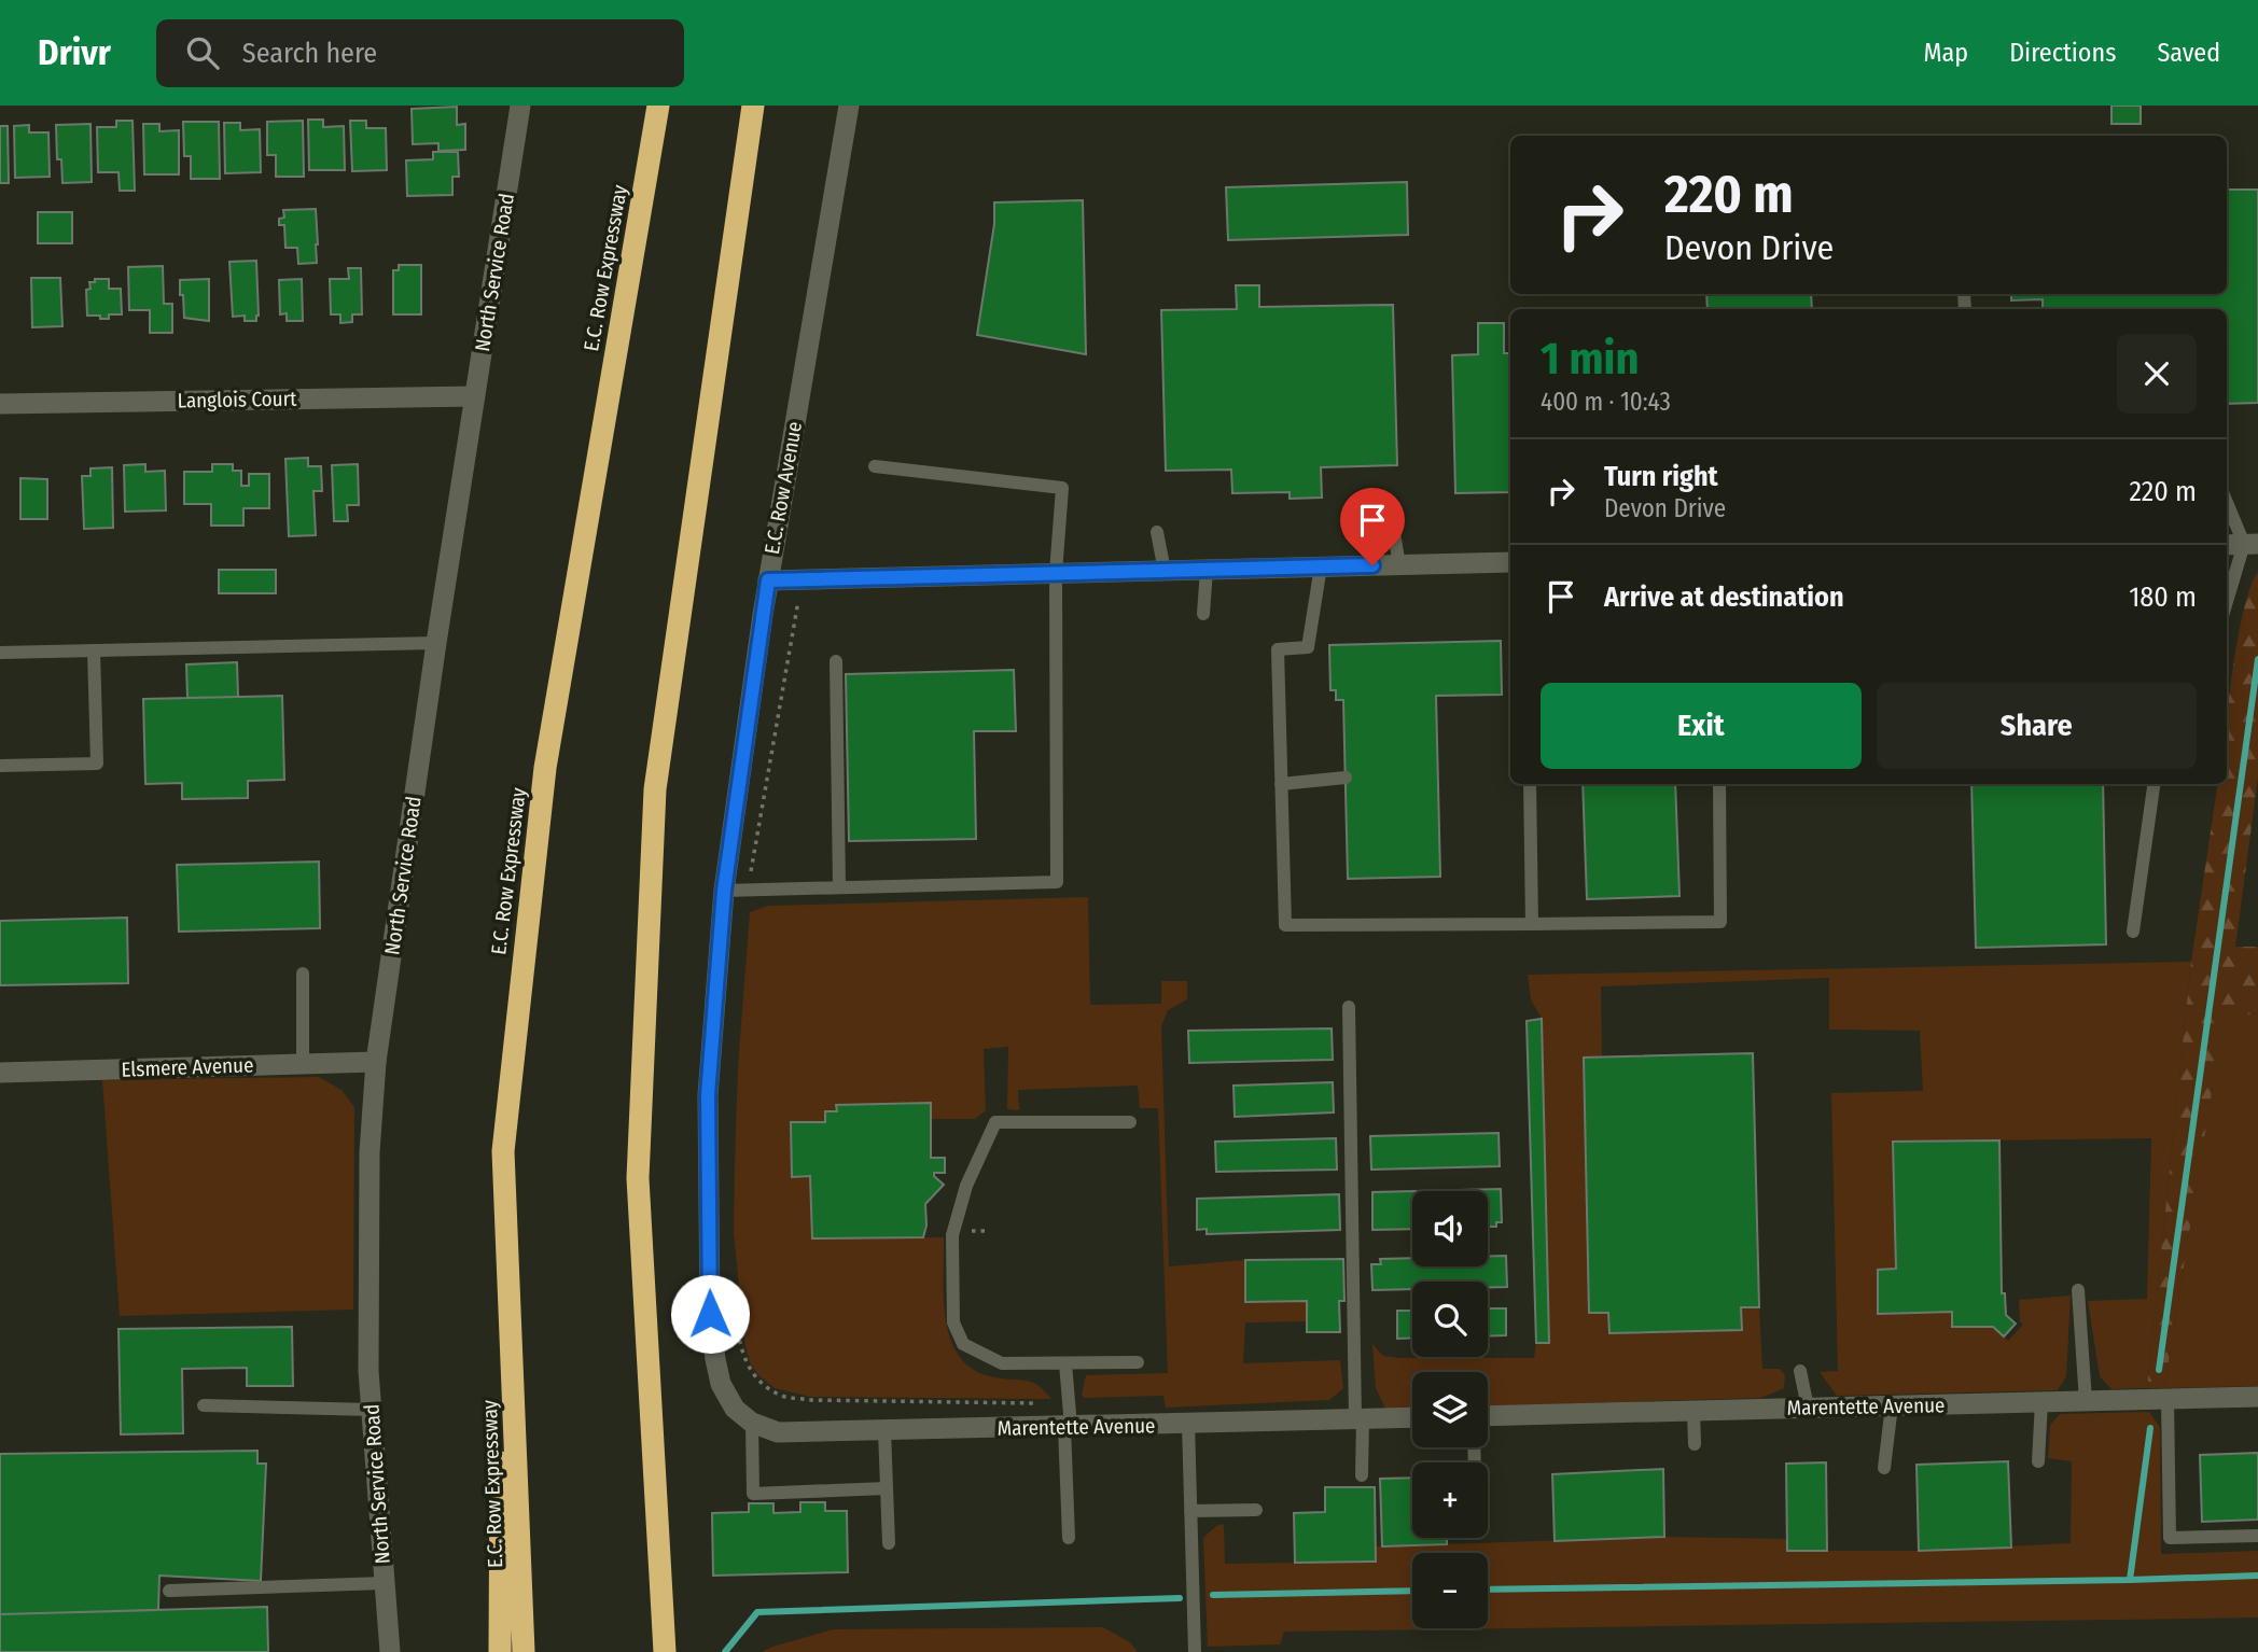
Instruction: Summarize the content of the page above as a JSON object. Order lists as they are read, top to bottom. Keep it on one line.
{"streets":{"highway":["E.C. Row Expressway"],"street":["North Service Road","Langlois Court","E.C. Row Avenue","Elsmere Avenue","Marentette Avenue"]},"crossings":[["North Service Road","Langlois Court"],["North Service Road","Elsmere Avenue"],["E.C. Row Avenue","Marentette Avenue"]],"page":{"header":"Drivr","search":"Search here","nav":["Map","Directions","Saved"],"turn":["220 m","Devon Drive"],"heading":["1 min","400 m · 10:43"],"list":[{"name":"Turn right","note":"Devon Drive","value":"220 m"},{"name":"Arrive at destination","value":"180 m"}],"buttons":["Exit","Share"],"map_buttons":["+","−"]}}
